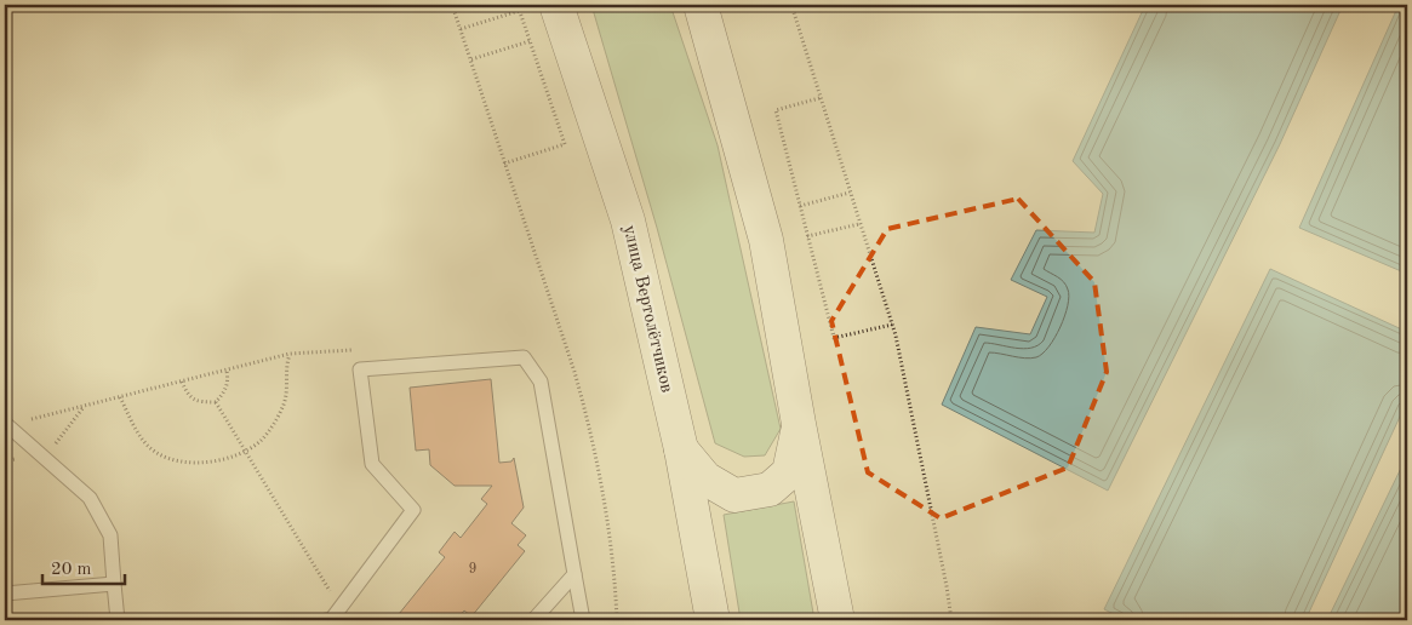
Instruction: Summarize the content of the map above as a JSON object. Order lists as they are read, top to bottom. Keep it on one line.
{"streets":{"main road":["улица Вертолётчиков"]},"house_numbers":["9"],"scale_bar":"20 m"}
